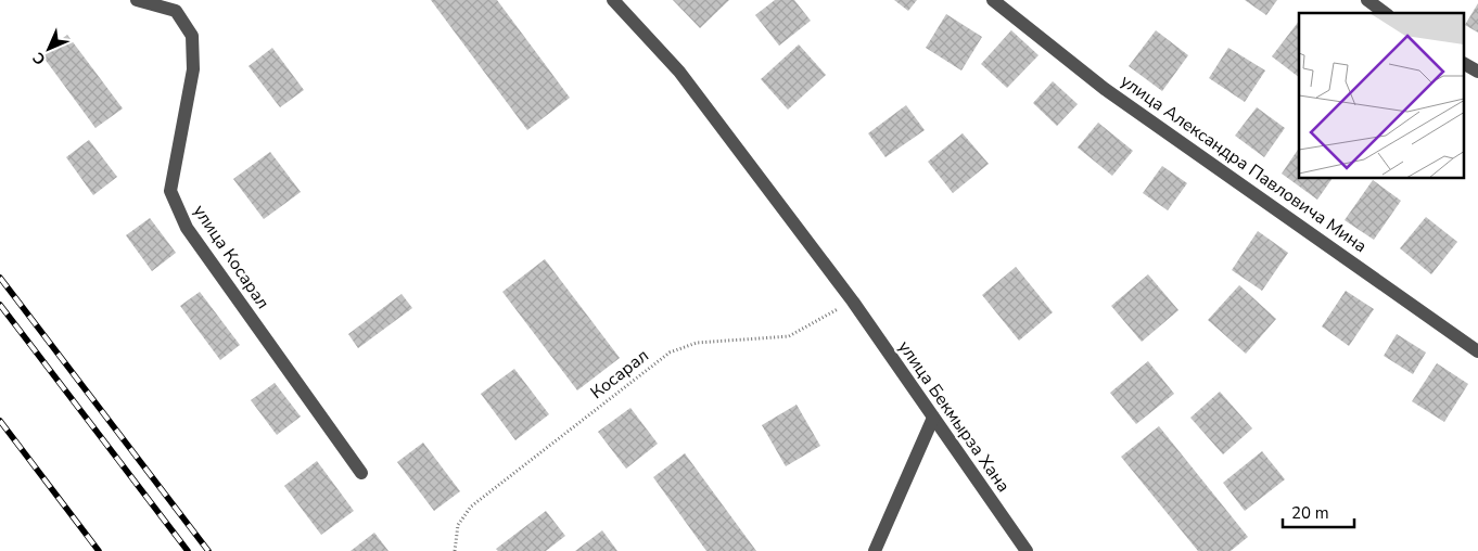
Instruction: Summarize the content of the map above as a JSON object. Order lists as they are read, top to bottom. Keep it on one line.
{"streets":{"street":["улица Александра Павловича Мина","улица Косарал","улица Бекмырза Хана"],"path":["Косарал"]},"crossings":[["Косарал","улица Бекмырза Хана"]],"scale_bar":"20 m","north":"bottom left"}
